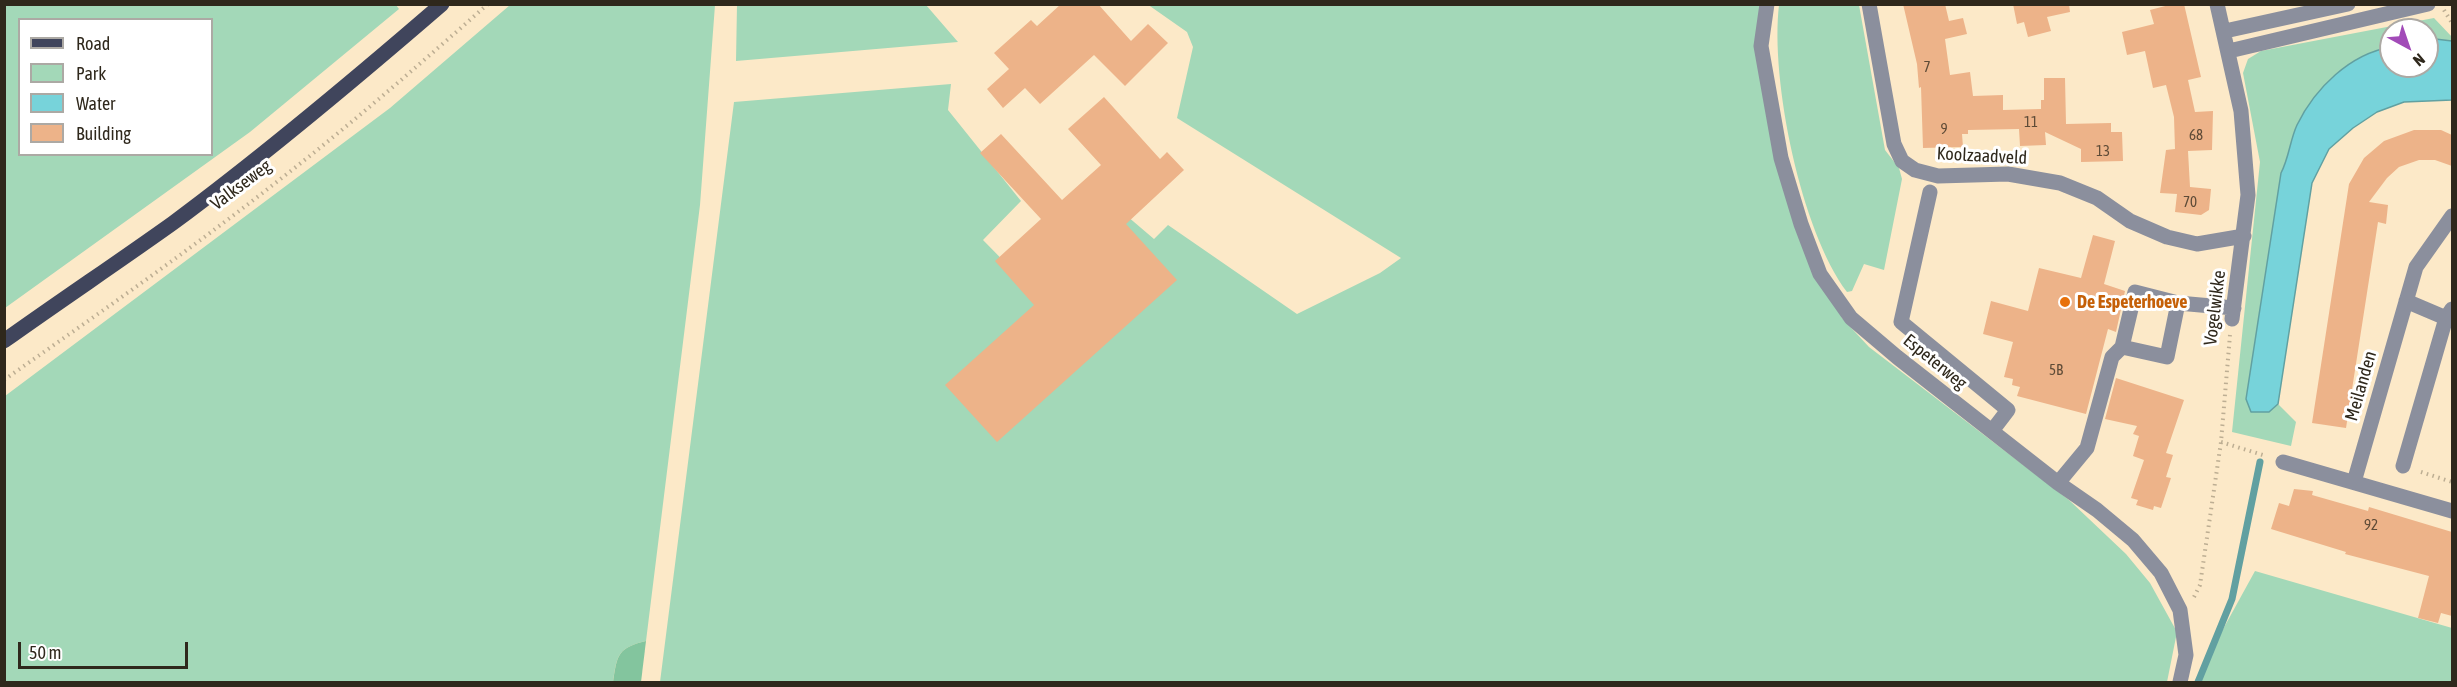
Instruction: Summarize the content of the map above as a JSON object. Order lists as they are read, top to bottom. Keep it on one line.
{"streets":{"main road":["Valkseweg"],"street":["Koolzaadveld","Vogelwikke","Espeterweg","Meilanden"]},"crossings":[["Koolzaadveld","Vogelwikke"],["Vogelwikke","Espeterweg"]],"places":["De Espeterhoeve"],"house_numbers":["7","11","9","68","13","70","5B","92"],"legend":["Road","Park","Water","Building"],"scale_bar":"50 m","north":"bottom right"}
